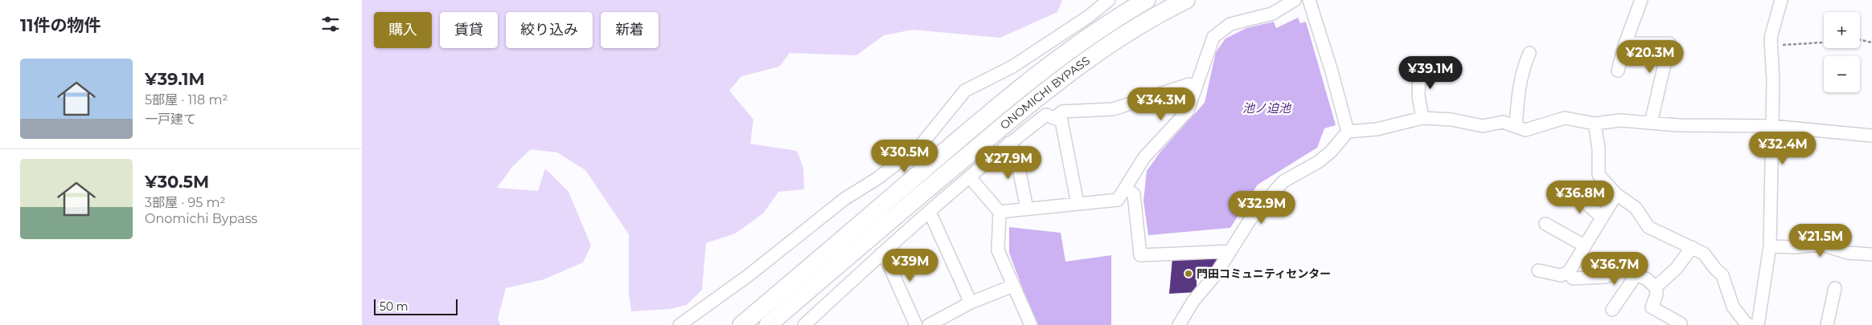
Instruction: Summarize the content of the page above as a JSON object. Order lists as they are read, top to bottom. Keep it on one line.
{"streets":{"highway":["ONOMICHI BYPASS"]},"water":["池ノ迫池"],"places":["門田コミュニティセンター"],"scale_bar":"50 m","page":{"heading":"11件の物件","map_buttons":["+","−"],"chip":["購入","賃貸","絞り込み","新着"],"price":["¥20.3M","¥39.1M","¥34.3M","¥32.4M","¥30.5M","¥27.9M","¥36.8M","¥32.9M","¥21.5M","¥39M","¥36.7M"],"list":[{"name":"¥39.1M","note":"5部屋 · 118 m² · 一戸建て"},{"name":"¥30.5M","note":"3部屋 · 95 m² · Onomichi Bypass"}],"scale":"50 m"}}
